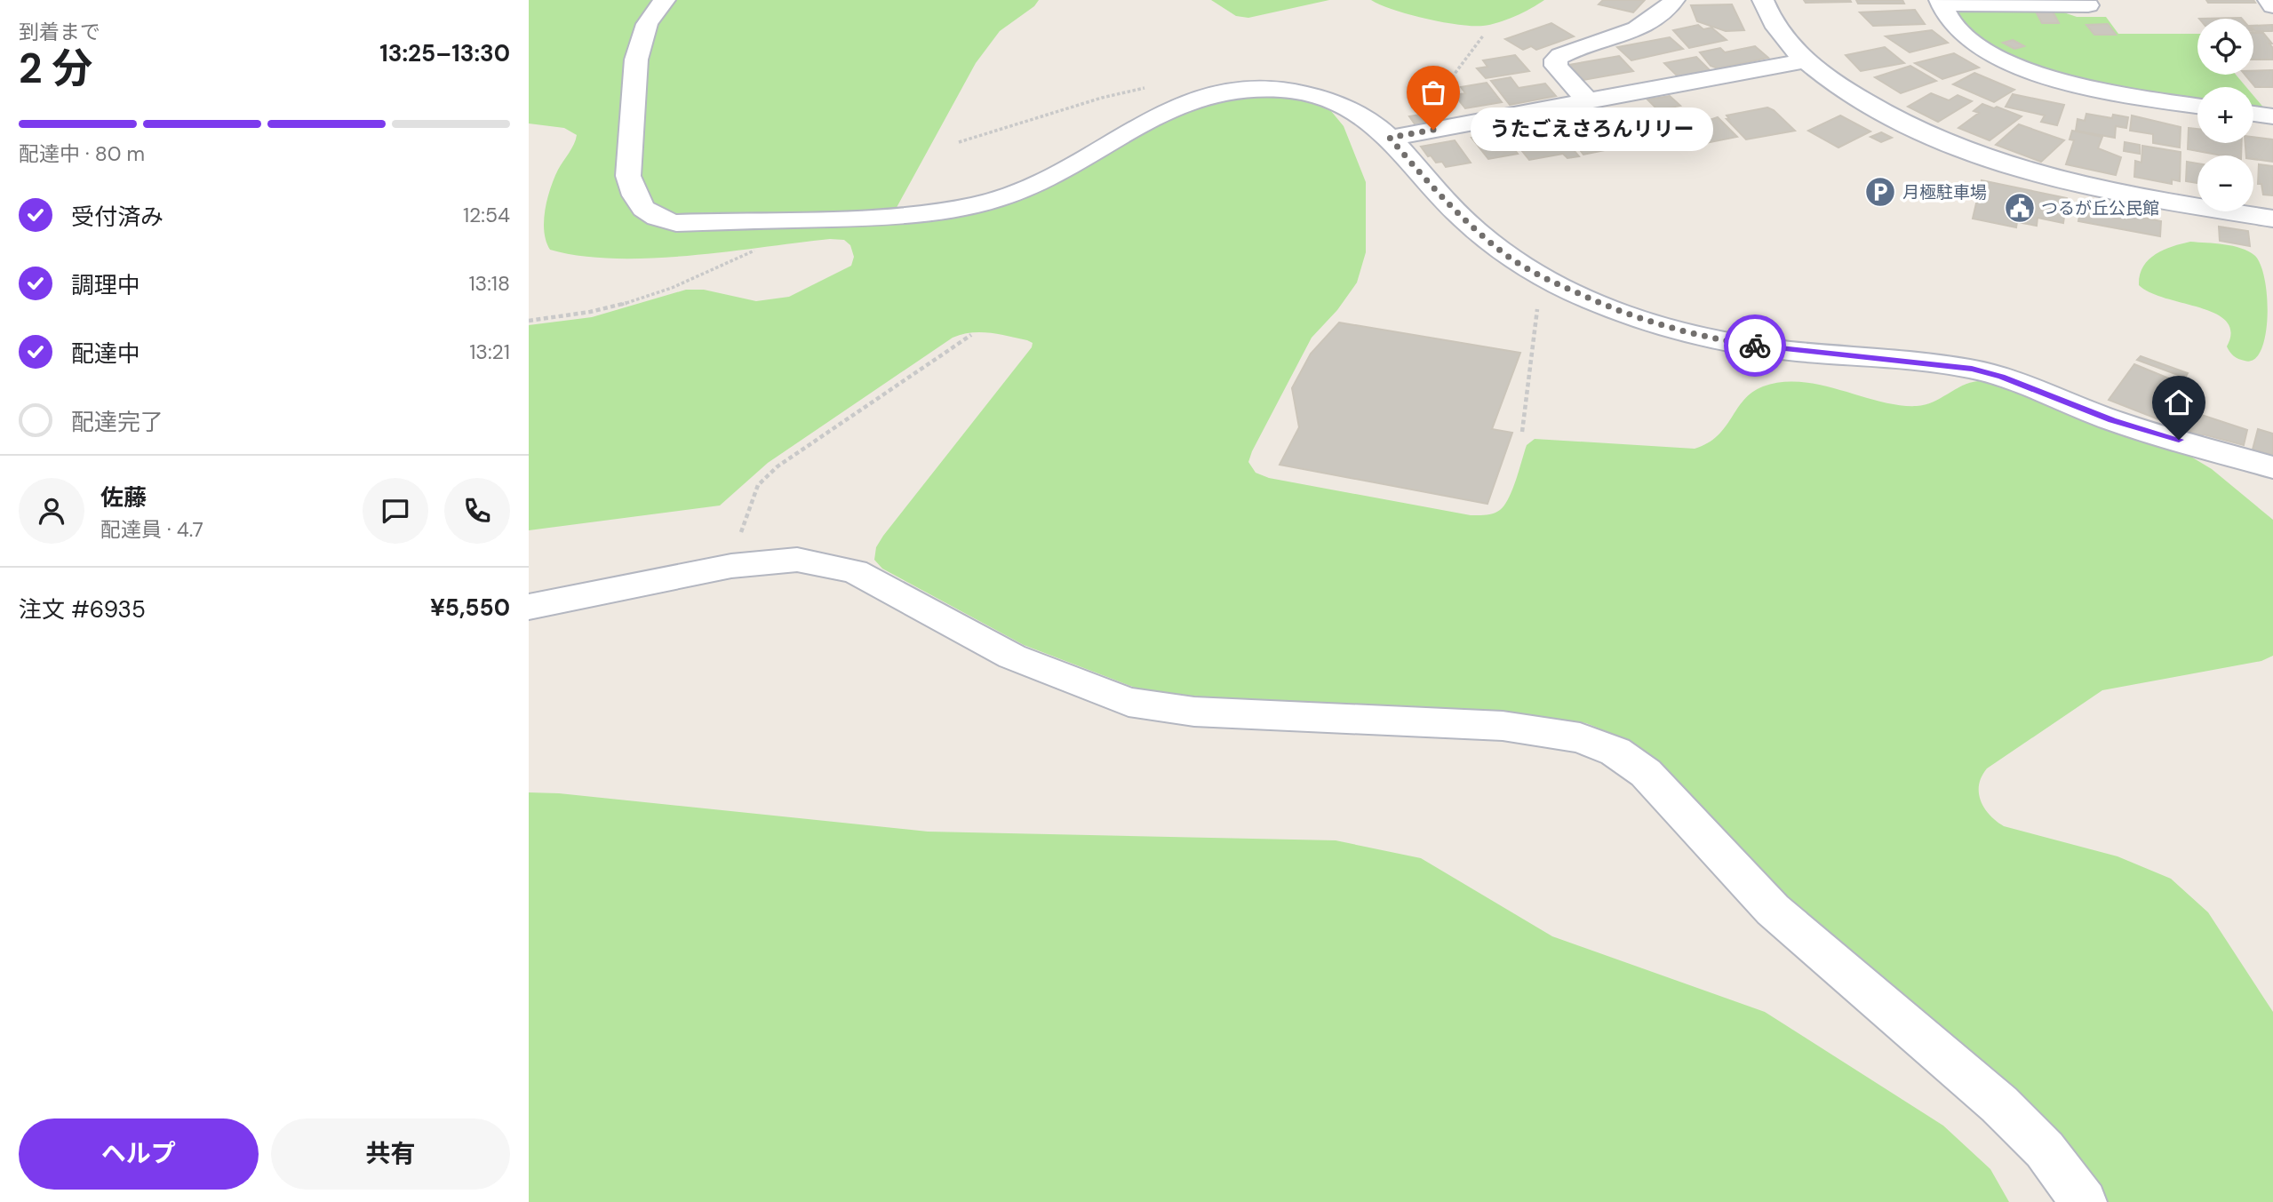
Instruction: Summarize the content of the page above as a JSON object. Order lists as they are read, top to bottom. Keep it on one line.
{"places":{"other":["うたごえさろんリリー"],"parking":["月極駐車場"],"public building":["つるが丘公民館"]},"page":{"heading":["2 分","到着まで","13:25–13:30"],"panel":["佐藤","配達員 · 4.7","注文 #6935","¥5,550"],"map_buttons":["+","−"],"bar":"配達中 · 80 m","bubble":"うたごえさろんリリー","list":[["受付済み","12:54"],["調理中","13:18"],["配達中","13:21"],"配達完了"],"buttons":["ヘルプ","共有"]}}
